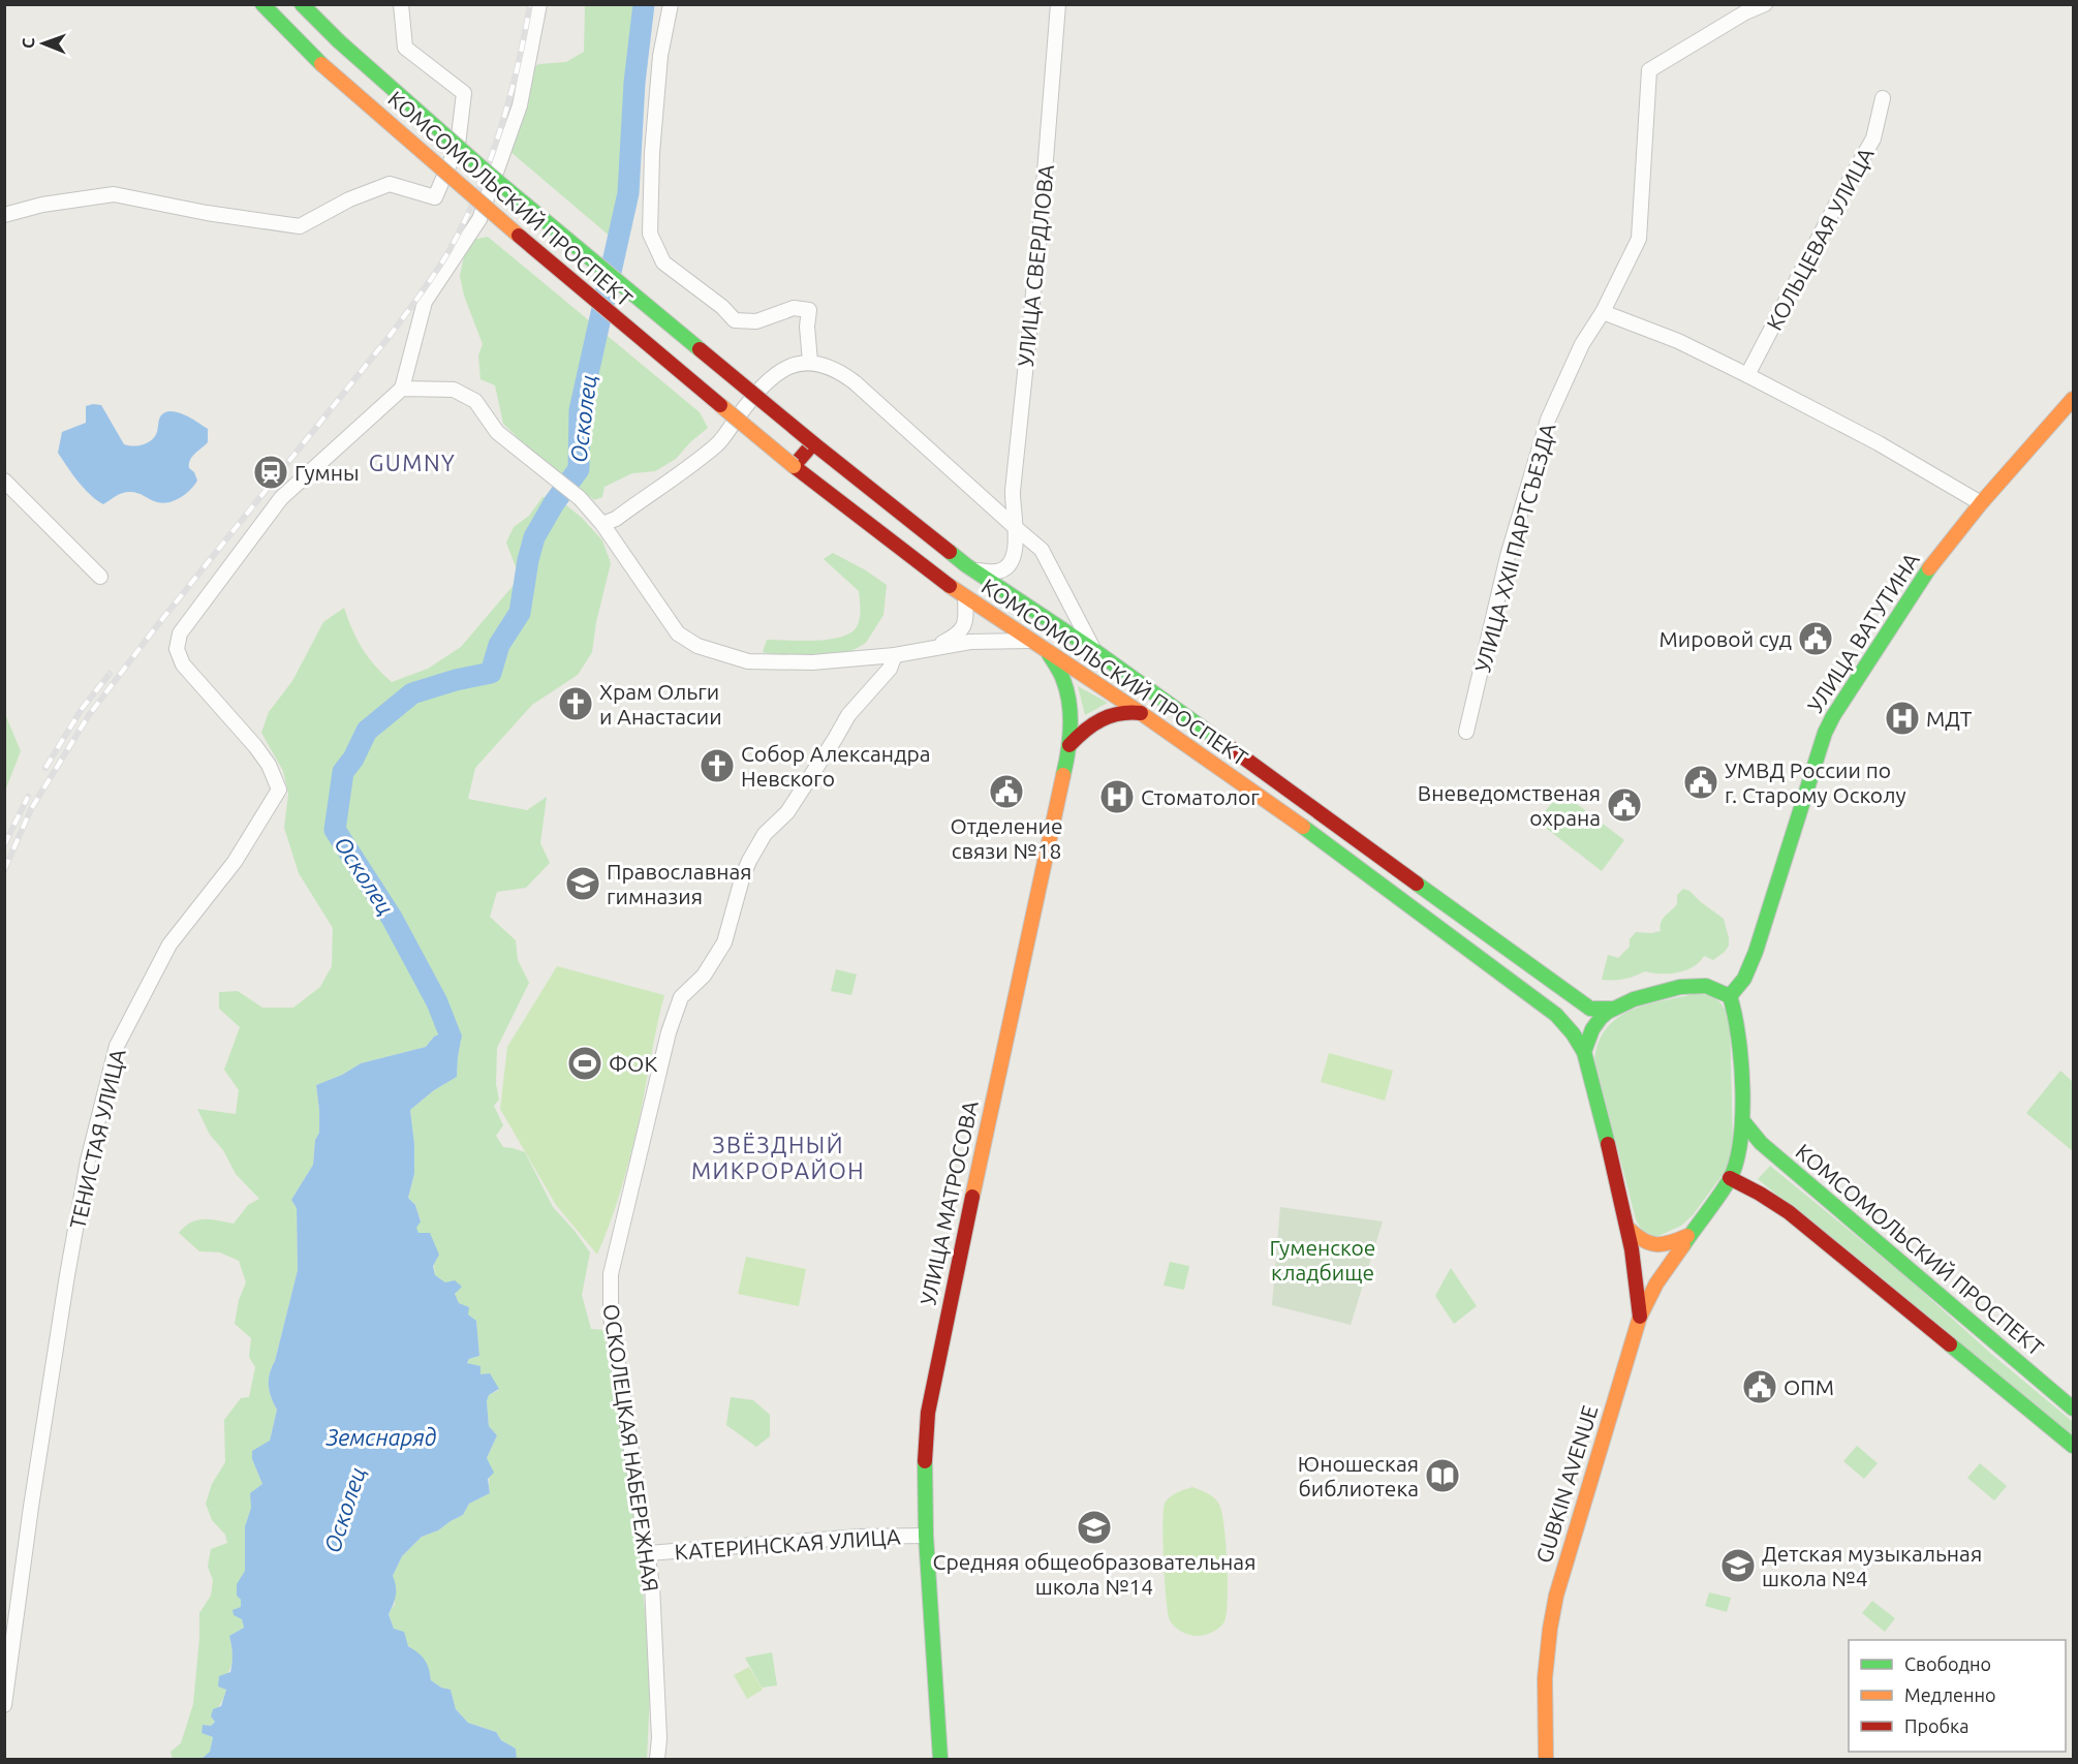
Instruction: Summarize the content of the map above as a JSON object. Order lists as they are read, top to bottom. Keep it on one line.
{"streets":{"main road":["КОМСОМОЛЬСКИЙ ПРОСПЕКТ","УЛИЦА ВАТУТИНА","УЛИЦА МАТРОСОВА","GUBKIN AVENUE"],"street":["КОЛЬЦЕВАЯ УЛИЦА","УЛИЦА СВЕРДЛОВА","УЛИЦА XXII ПАРТСЪЕЗДА","ТЕНИСТАЯ УЛИЦА","ОСКОЛЕЦКАЯ НАБЕРЕЖНАЯ","КАТЕРИНСКАЯ УЛИЦА"]},"crossings":[["КОМСОМОЛЬСКИЙ ПРОСПЕКТ","УЛИЦА СВЕРДЛОВА"],["КОМСОМОЛЬСКИЙ ПРОСПЕКТ","УЛИЦА МАТРОСОВА"],["КОМСОМОЛЬСКИЙ ПРОСПЕКТ","GUBKIN AVENUE"],["УЛИЦА ВАТУТИНА","GUBKIN AVENUE"],["УЛИЦА МАТРОСОВА","КАТЕРИНСКАЯ УЛИЦА"],["ОСКОЛЕЦКАЯ НАБЕРЕЖНАЯ","КАТЕРИНСКАЯ УЛИЦА"]],"districts":["GUMNY","ЗВЁЗДНЫЙ МИКРОРАЙОН"],"water":["Осколец","Земснаряд"],"parks":["Гуменское кладбище"],"places":{"station":["Гумны"],"public building":["Мировой суд","УМВД России по г. Старому Осколу","Отделение связи №18","Вневедомственая охрана","ОПМ"],"church":["Храм Ольги и Анастасии","Собор Александра Невского"],"hospital":["МДТ","Стоматолог"],"school or university":["Православная гимназия","Средняя общеобразовательная школа №14","Детская музыкальная школа №4"],"sports":["ФОК"],"library":["Юношеская библиотека"]},"legend":["Свободно","Медленно","Пробка"],"north":"left"}
